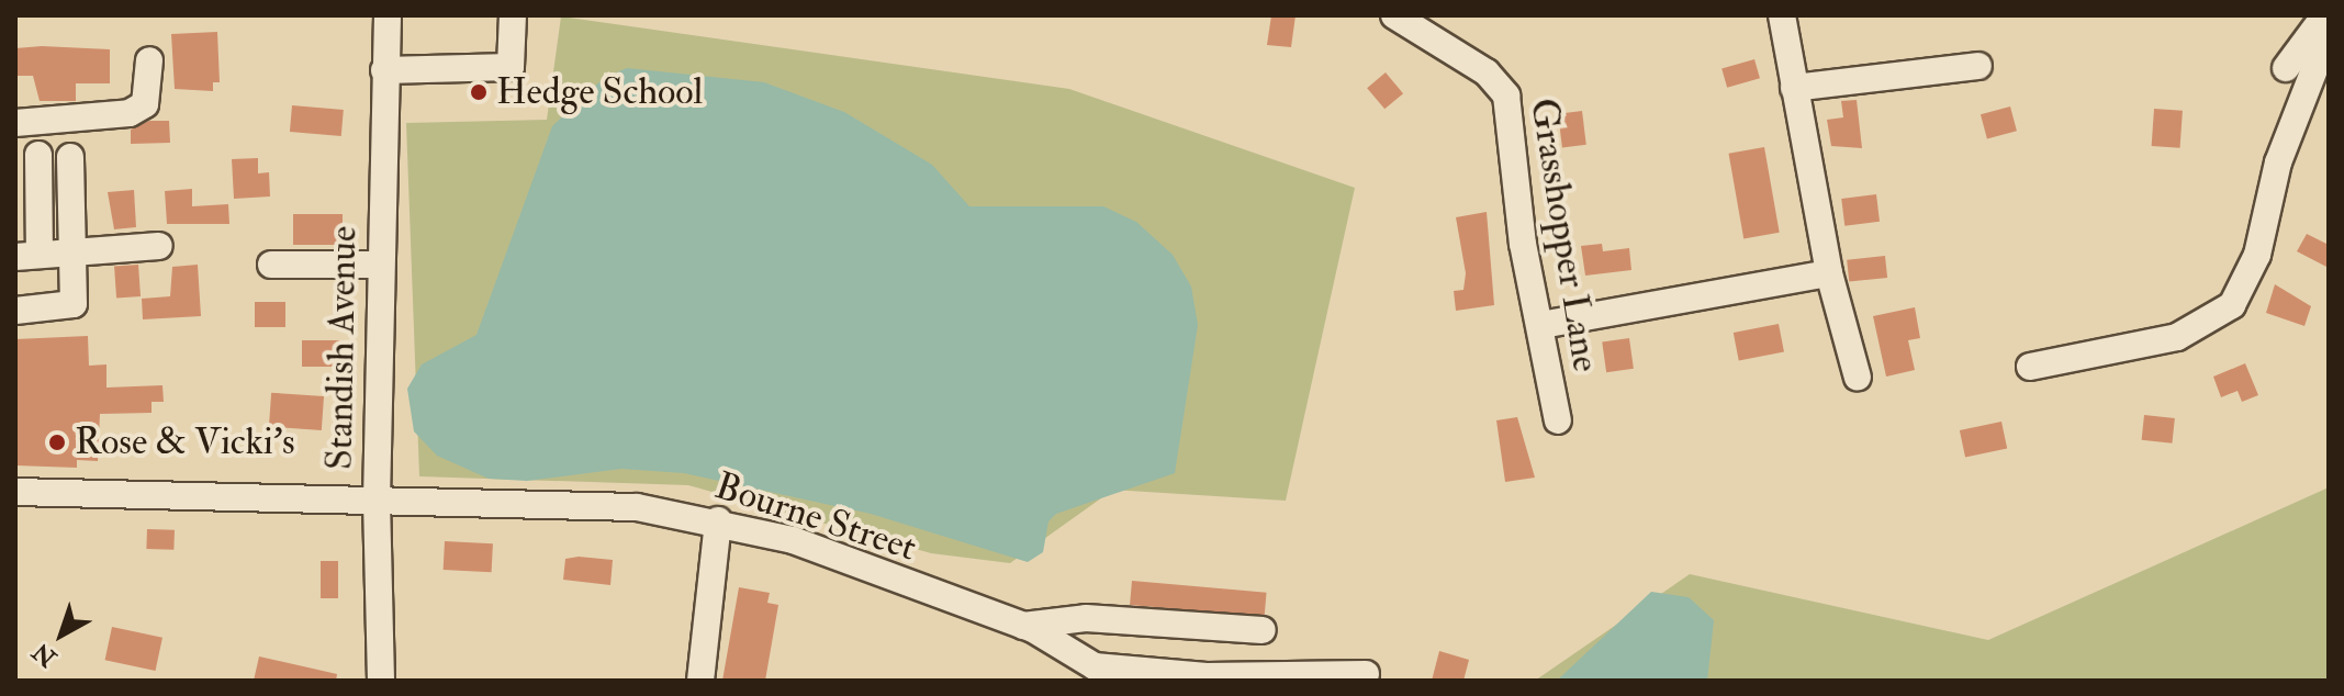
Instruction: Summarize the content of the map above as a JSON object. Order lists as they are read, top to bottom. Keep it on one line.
{"streets":{"street":["Grasshopper Lane","Standish Avenue","Bourne Street"]},"crossings":[["Standish Avenue","Bourne Street"]],"places":["Hedge School","Rose & Vicki's"],"north":"bottom left"}
